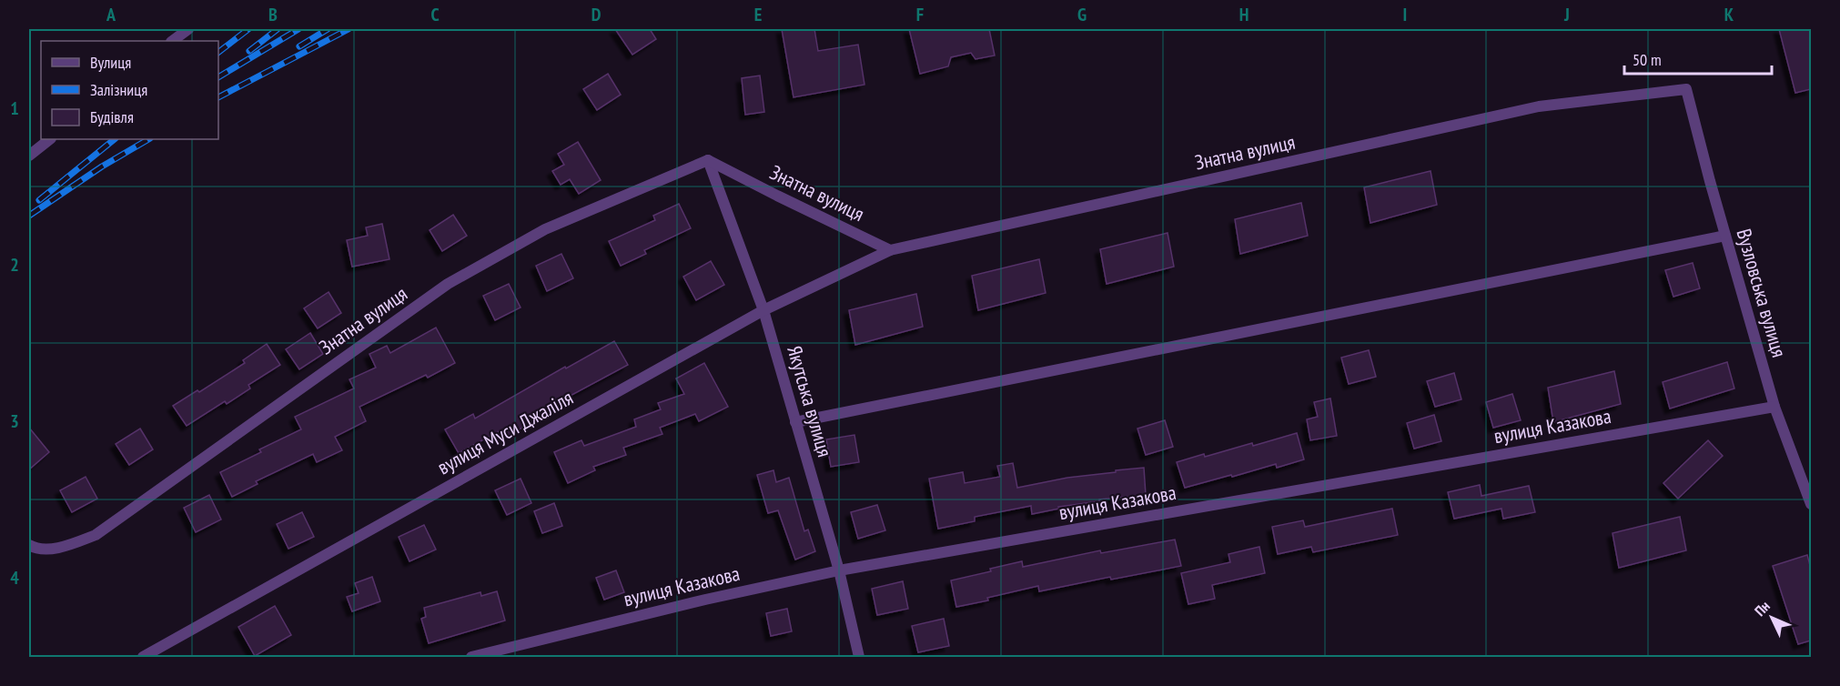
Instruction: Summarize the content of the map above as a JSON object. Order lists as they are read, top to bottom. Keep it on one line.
{"streets":{"street":["Знатна вулиця","Вузловська вулиця","Якутська вулиця","вулиця Казакова","вулиця Муси Джаліля"]},"crossings":[["Знатна вулиця","Вузловська вулиця"],["Знатна вулиця","Якутська вулиця"],["Знатна вулиця","вулиця Муси Джаліля"],["Вузловська вулиця","вулиця Казакова"],["Якутська вулиця","вулиця Казакова"],["Якутська вулиця","вулиця Муси Джаліля"]],"legend":["Вулиця","Залізниця","Будівля"],"scale_bar":"50 m","north":"top left","grid":{"columns":["A","B","C","D","E","F","G","H","I","J","K"],"rows":["1","2","3","4"]}}
